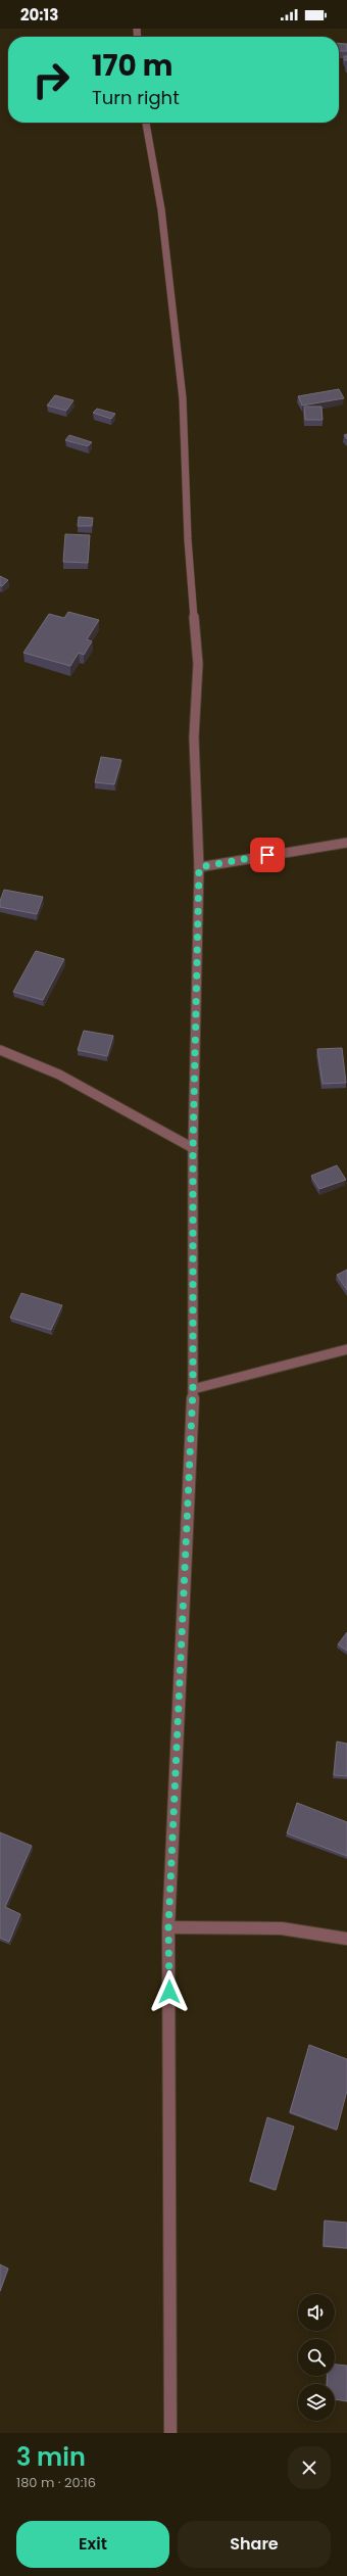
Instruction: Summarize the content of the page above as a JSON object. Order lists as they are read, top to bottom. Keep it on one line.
{"page":{"status":"20:13","turn":["170 m","Turn right"],"heading":["3 min","180 m · 20:16"],"buttons":["Exit","Share"]}}
